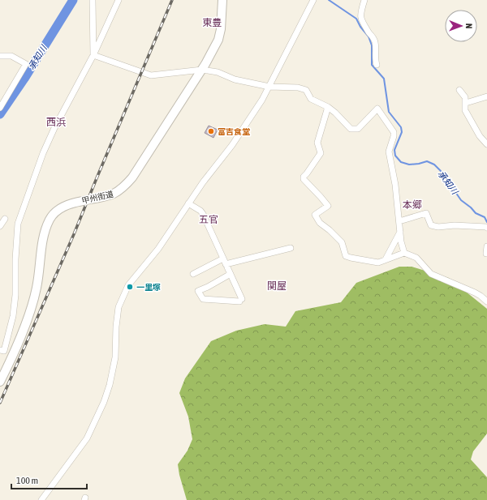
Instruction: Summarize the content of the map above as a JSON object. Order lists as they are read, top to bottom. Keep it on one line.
{"streets":{"highway":["甲州街道"]},"districts":["東豊","西浜","本郷","五官","関屋"],"water":["承知川"],"places":["富吉食堂","一里塚"],"scale_bar":"100 m","north":"right"}
